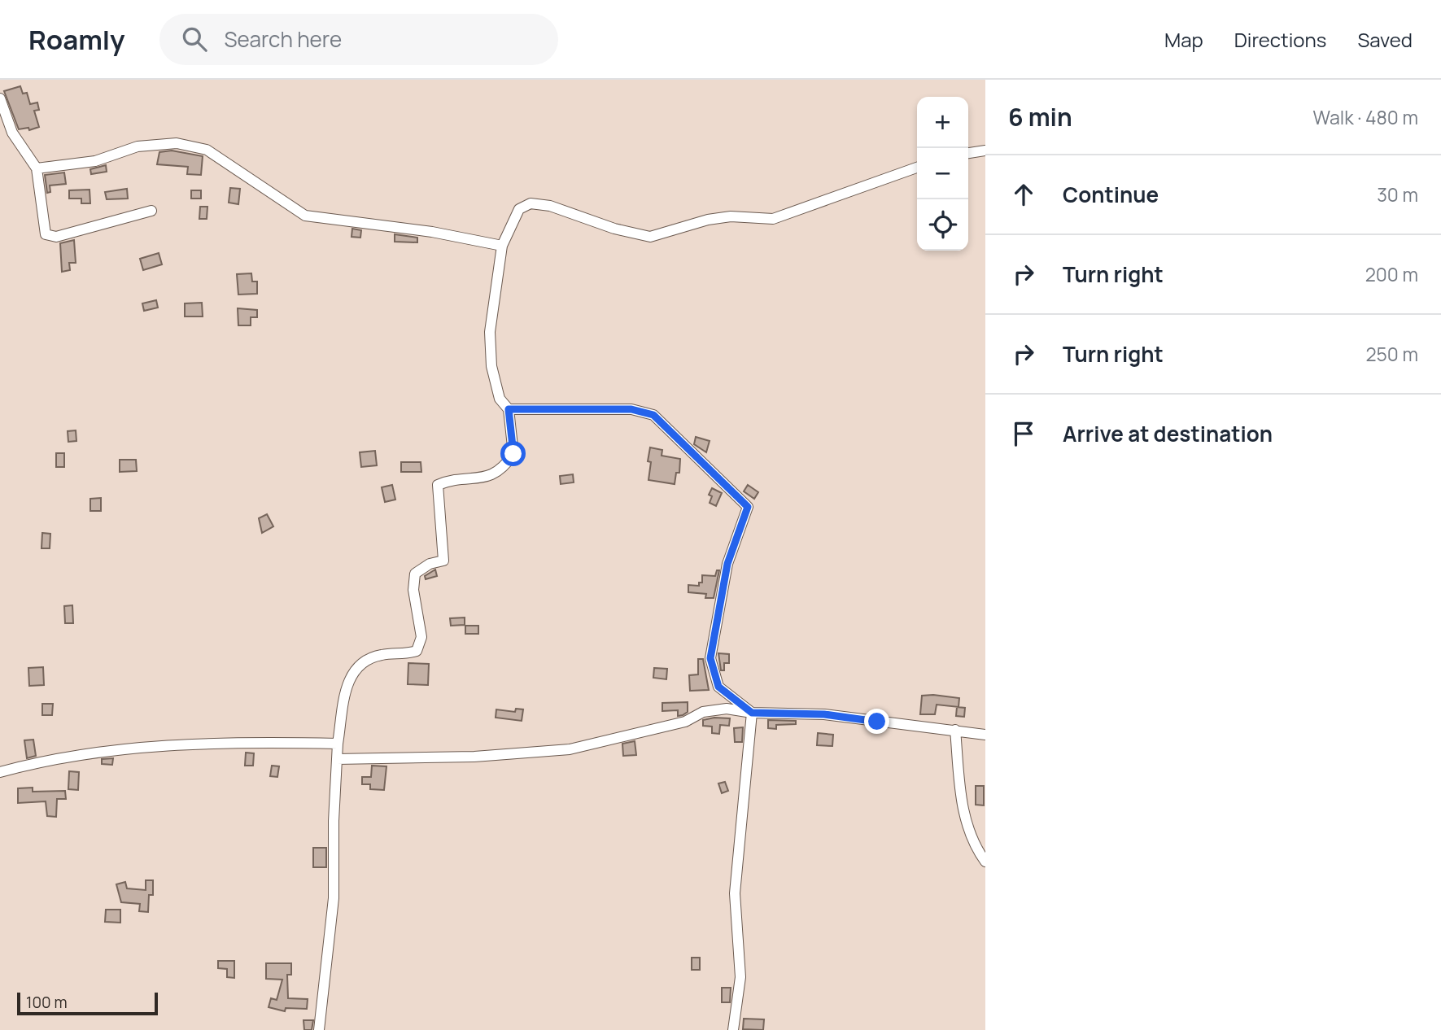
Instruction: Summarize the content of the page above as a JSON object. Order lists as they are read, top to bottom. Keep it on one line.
{"scale_bar":"100 m","page":{"header":"Roamly","search":"Search here","nav":["Map","Directions","Saved"],"heading":["6 min","Walk · 480 m"],"map_buttons":["+","−"],"list":[["Continue","30 m"],["Turn right","200 m"],["Turn right","250 m"],"Arrive at destination"],"scale":"100 m"}}
